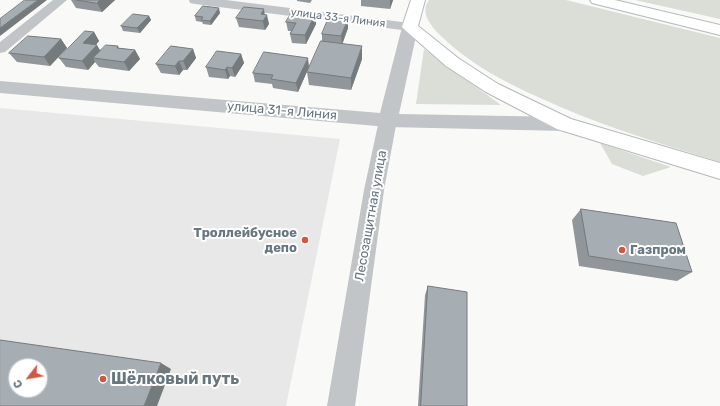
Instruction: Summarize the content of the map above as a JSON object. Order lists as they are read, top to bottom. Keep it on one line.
{"streets":{"street":["улица 33-я Линия","улица 31-я Линия","Лесозащитная улица"]},"crossings":[["улица 33-я Линия","Лесозащитная улица"],["улица 31-я Линия","Лесозащитная улица"]],"places":["Троллейбусное депо","Газпром","Шёлковый путь"],"north":"bottom left"}
